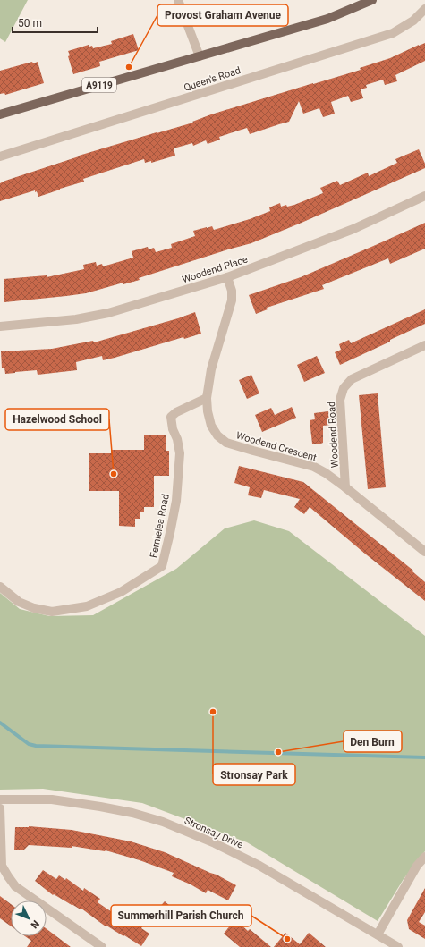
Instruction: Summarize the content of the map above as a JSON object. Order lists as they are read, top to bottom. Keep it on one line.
{"streets":{"main road":["A9119"],"street":["Queen's Road","Woodend Place","Woodend Road","Woodend Crescent","Fernielea Road","Stronsay Drive"]},"crossings":[["Woodend Place","Woodend Crescent"],["Woodend Road","Woodend Crescent"],["Woodend Crescent","Fernielea Road"]],"places":["Provost Graham Avenue","Hazelwood School","Stronsay Park","Den Burn","Summerhill Parish Church"],"scale_bar":"50 m","north":"bottom right"}
